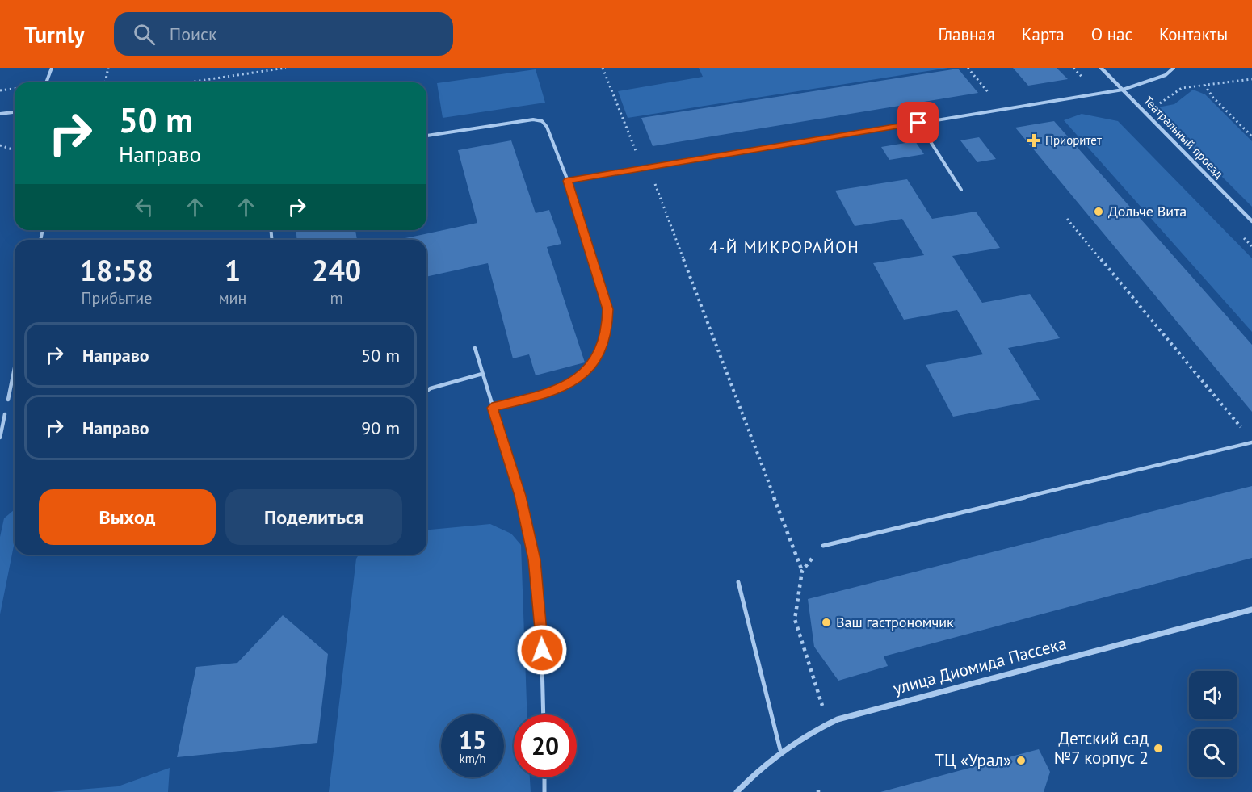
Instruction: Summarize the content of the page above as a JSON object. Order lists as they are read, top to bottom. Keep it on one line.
{"streets":{"street":["Театральный проезд","улица Диомида Пассека"]},"districts":["4-Й МИКРОРАЙОН"],"places":{"health":["Приоритет"],"other":["Дольче Вита","Ваш гастрономчик","Детский сад №7 корпус 2","ТЦ «Урал»"]},"page":{"header":"Turnly","search":"Поиск","nav":["Главная","Карта","О нас","Контакты"],"turn":["50 m","Направо"],"eta":["18:58","Прибытие","1","мин","240","m"],"list":[{"name":"Направо","value":"50 m"},{"name":"Направо","value":"90 m"}],"buttons":["Выход","Поделиться"],"speed":"15 km/h","limit":"20"}}
